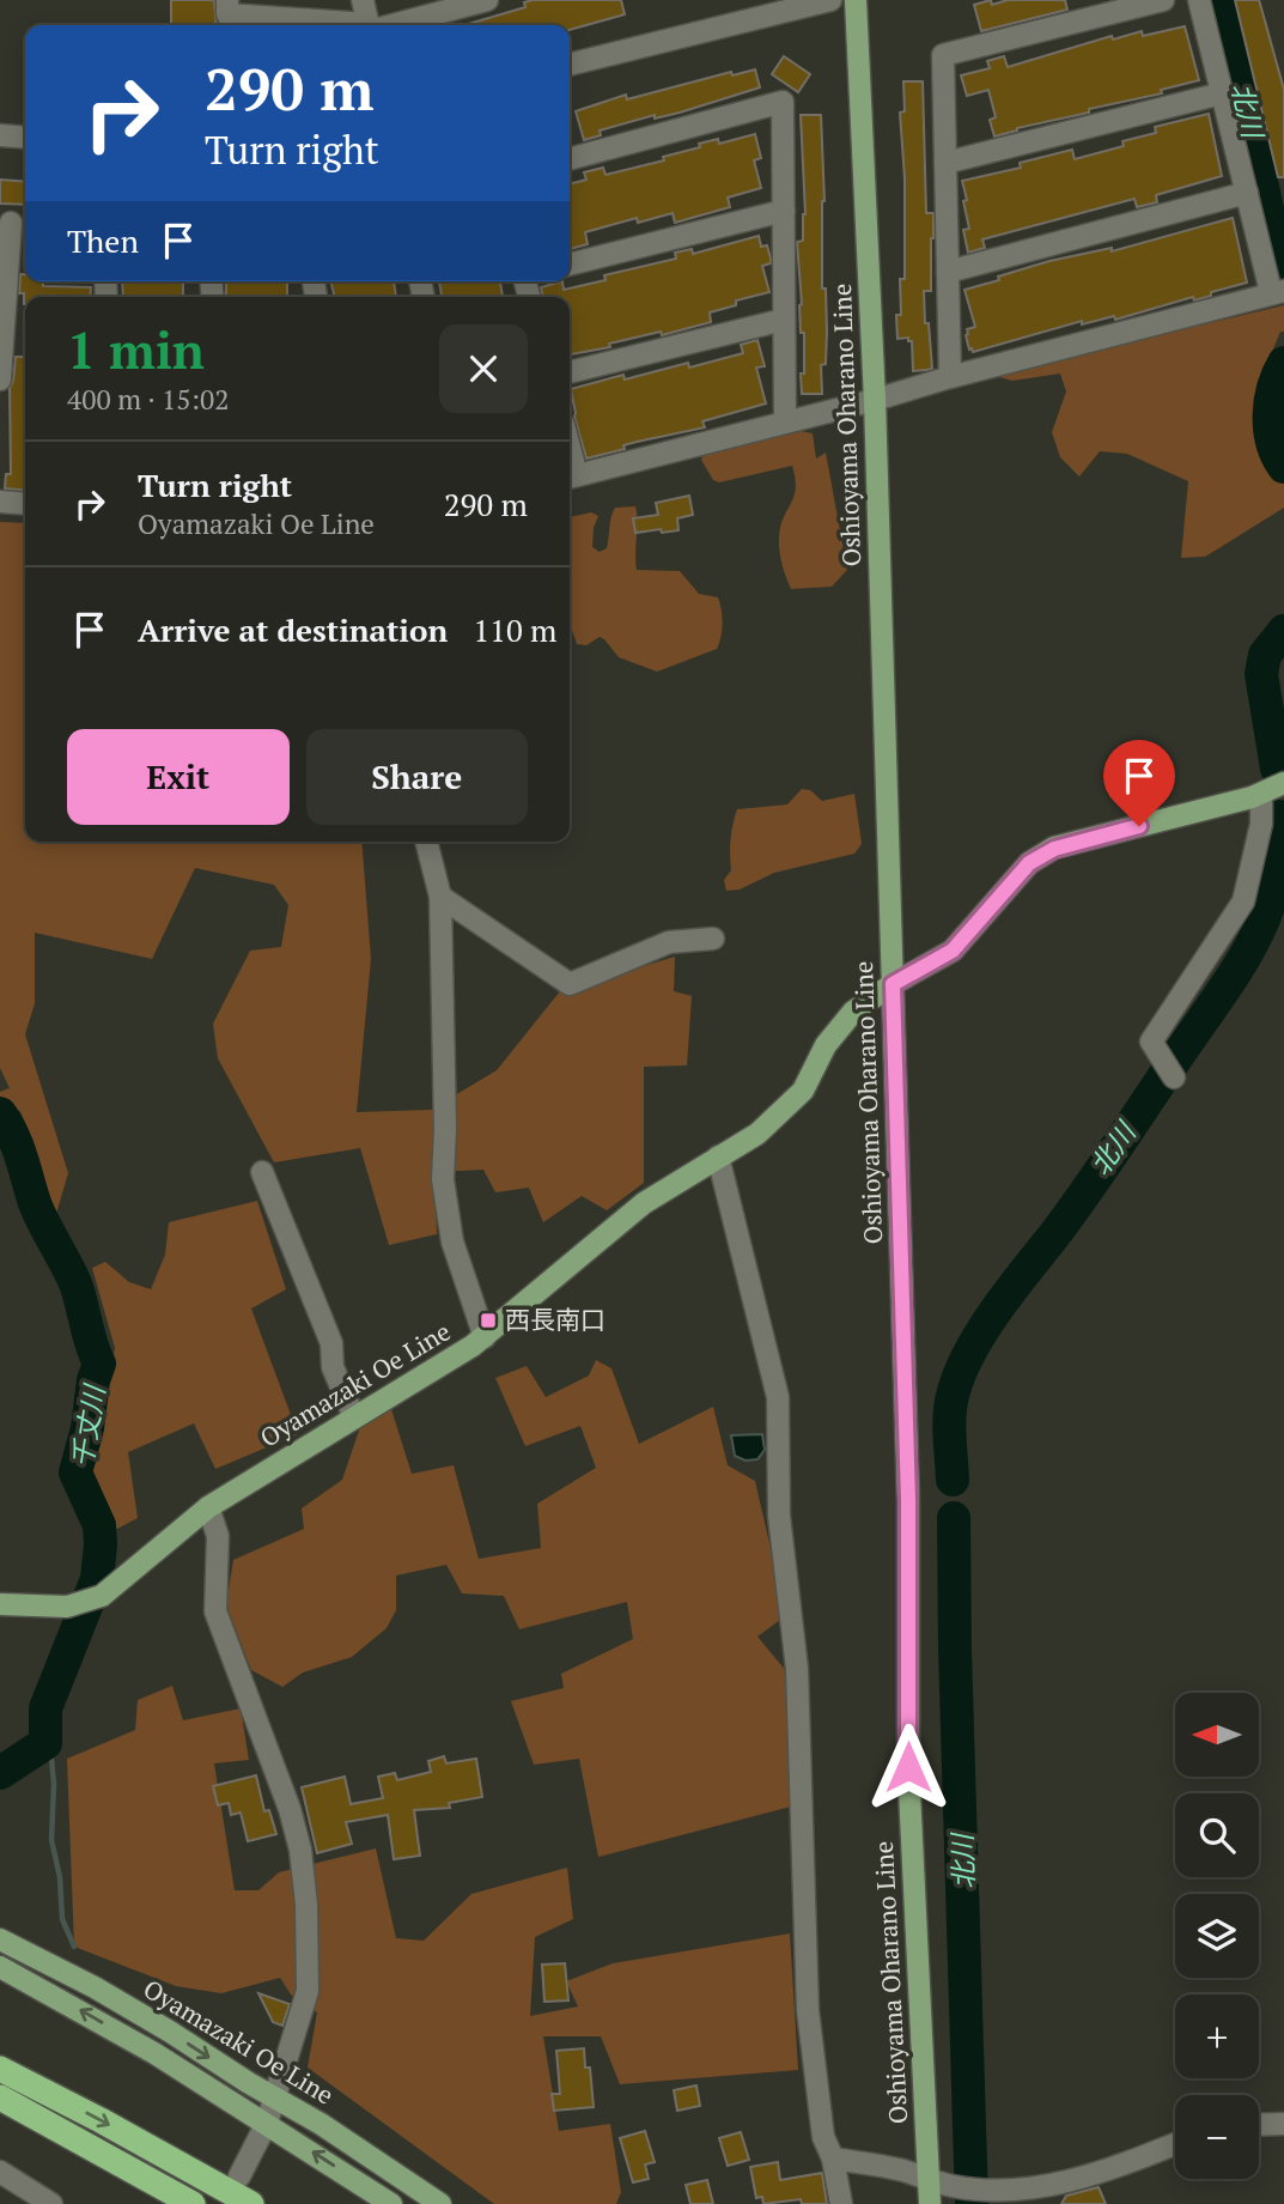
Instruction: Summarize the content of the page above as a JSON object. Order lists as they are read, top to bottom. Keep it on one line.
{"streets":{"main road":["Oshioyama Oharano Line","Oyamazaki Oe Line"]},"crossings":[["Oshioyama Oharano Line","Oyamazaki Oe Line"]],"water":["北川","千丈川"],"places":{"transit":["西長南口"]},"north":"left","page":{"turn":["290 m","Turn right"],"then":"Then","heading":["1 min","400 m · 15:02"],"list":[{"name":"Turn right","note":"Oyamazaki Oe Line","value":"290 m"},{"name":"Arrive at destination","value":"110 m"}],"buttons":["Exit","Share"],"map_buttons":["+","−"]}}
